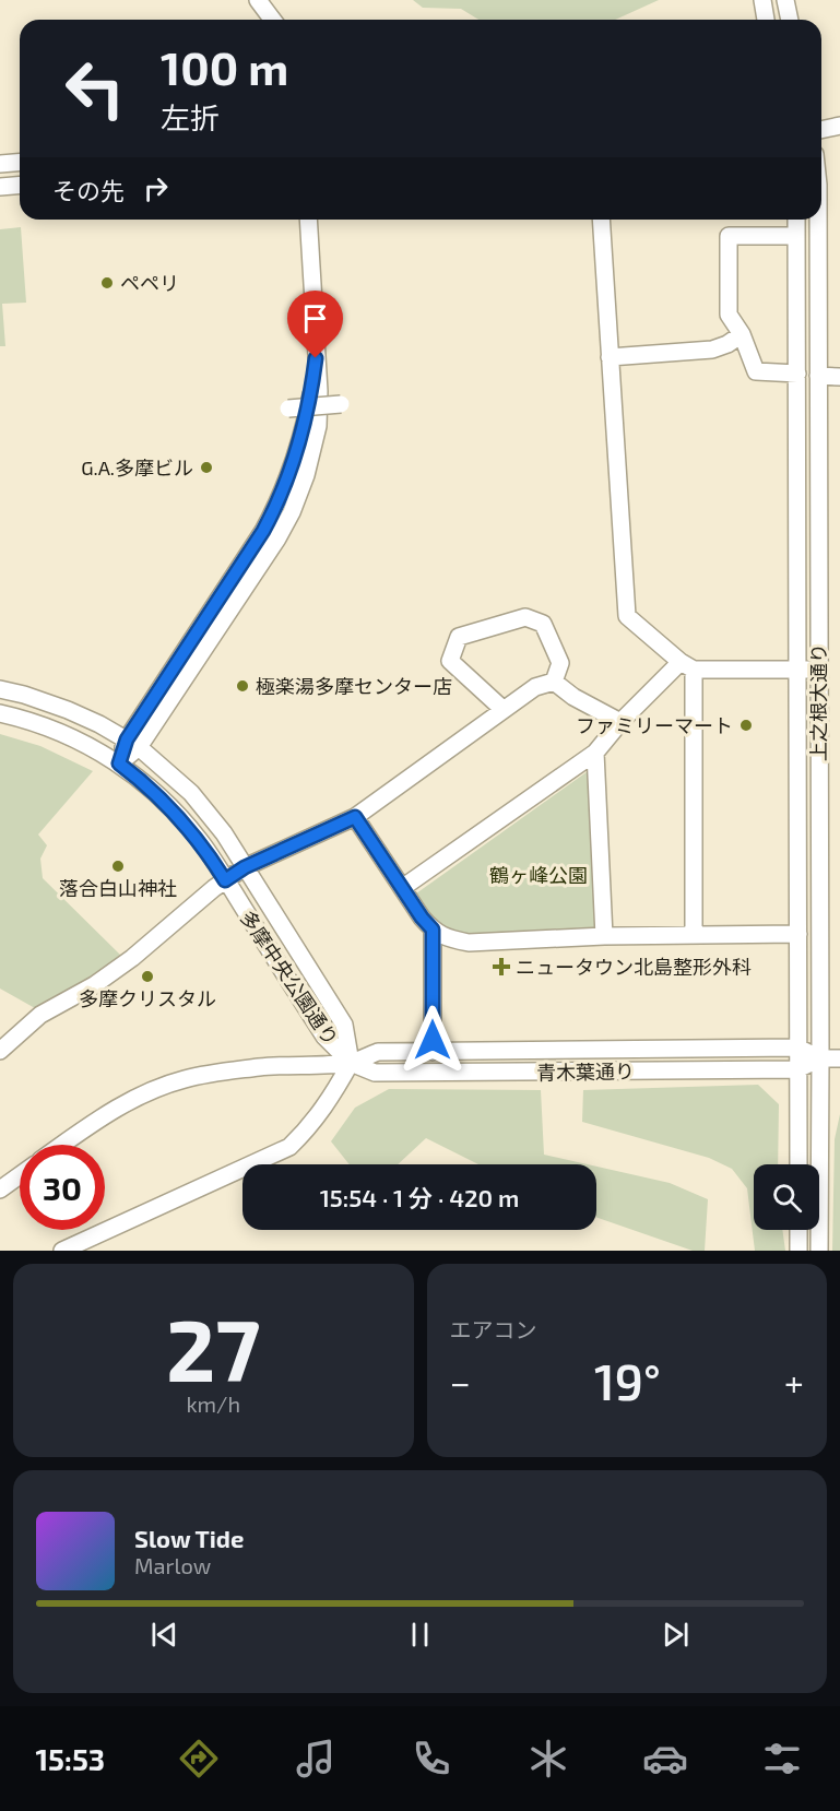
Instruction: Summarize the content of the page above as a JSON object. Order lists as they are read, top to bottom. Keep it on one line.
{"streets":{"street":["上之根大通り","多摩中央公園通り","青木葉通り"]},"crossings":[["上之根大通り","青木葉通り"],["多摩中央公園通り","青木葉通り"]],"parks":["鶴ヶ峰公園"],"places":{"other":["ペペリ","G.A.多摩ビル","極楽湯多摩センター店","ファミリーマート","落合白山神社","多摩クリスタル"],"health":["ニュータウン北島整形外科"]},"page":{"turn":["100 m","左折"],"then":"その先","limit":"30","trip":"15:54 · 1 分 · 420 m","tile":[["27","km/h"],"エアコン"],"heat":["−","19°","+"],"song":["Slow Tide","Marlow"],"tabs":"15:53"}}
